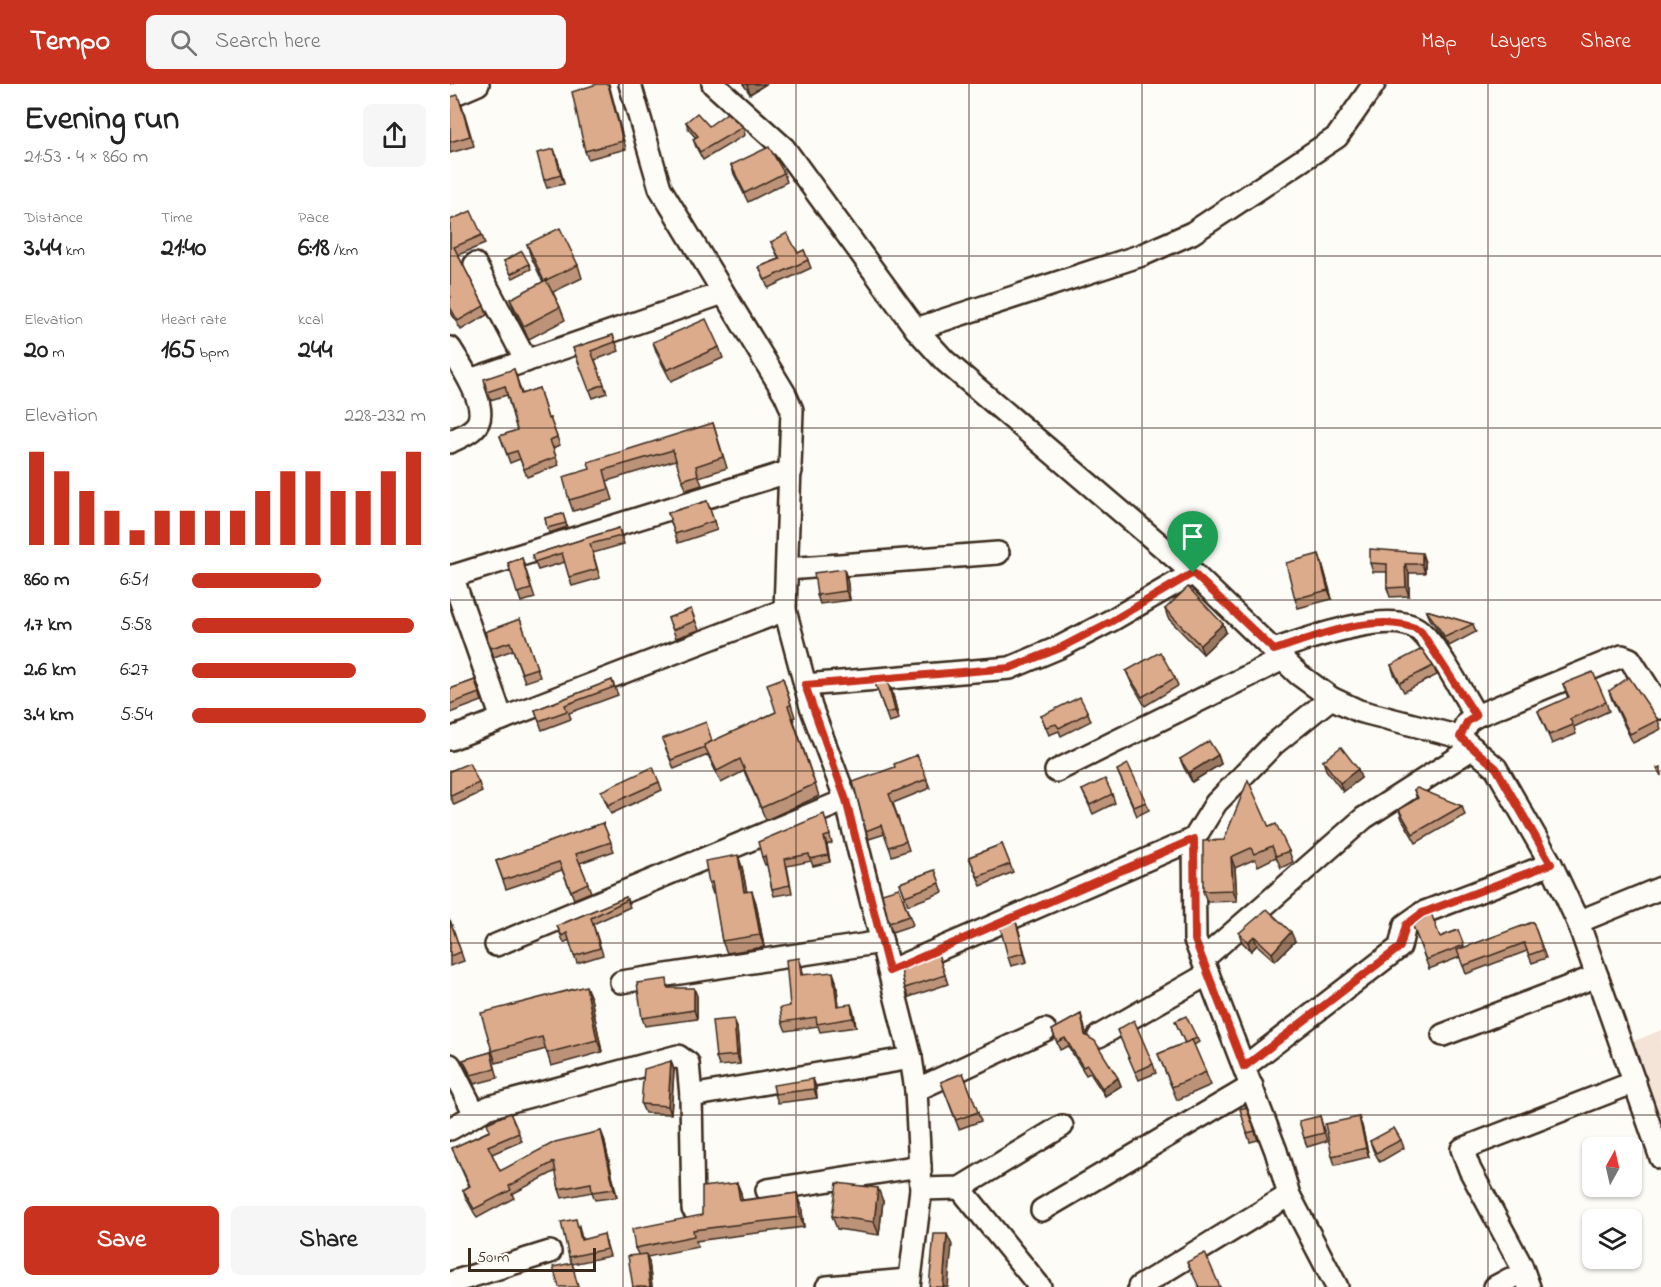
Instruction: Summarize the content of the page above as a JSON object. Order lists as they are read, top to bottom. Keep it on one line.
{"scale_bar":"50 m","north":"top","page":{"header":"Tempo","search":"Search here","nav":["Map","Layers","Share"],"heading":["Evening run","21:53 · 4 × 860 m"],"stats":[["Distance","3.44 km"],["Time","21:40"],["Pace","6:18 /km"],["Elevation","20 m"],["Heart rate","165 bpm"],["kcal","244"]],"chart":["Elevation","228–232 m"],"list":[{"name":"860 m","note":"6:51"},{"name":"1.7 km","note":"5:58"},{"name":"2.6 km","note":"6:27"},{"name":"3.4 km","note":"5:54"}],"buttons":["Save","Share"],"scale":"50 m"}}
